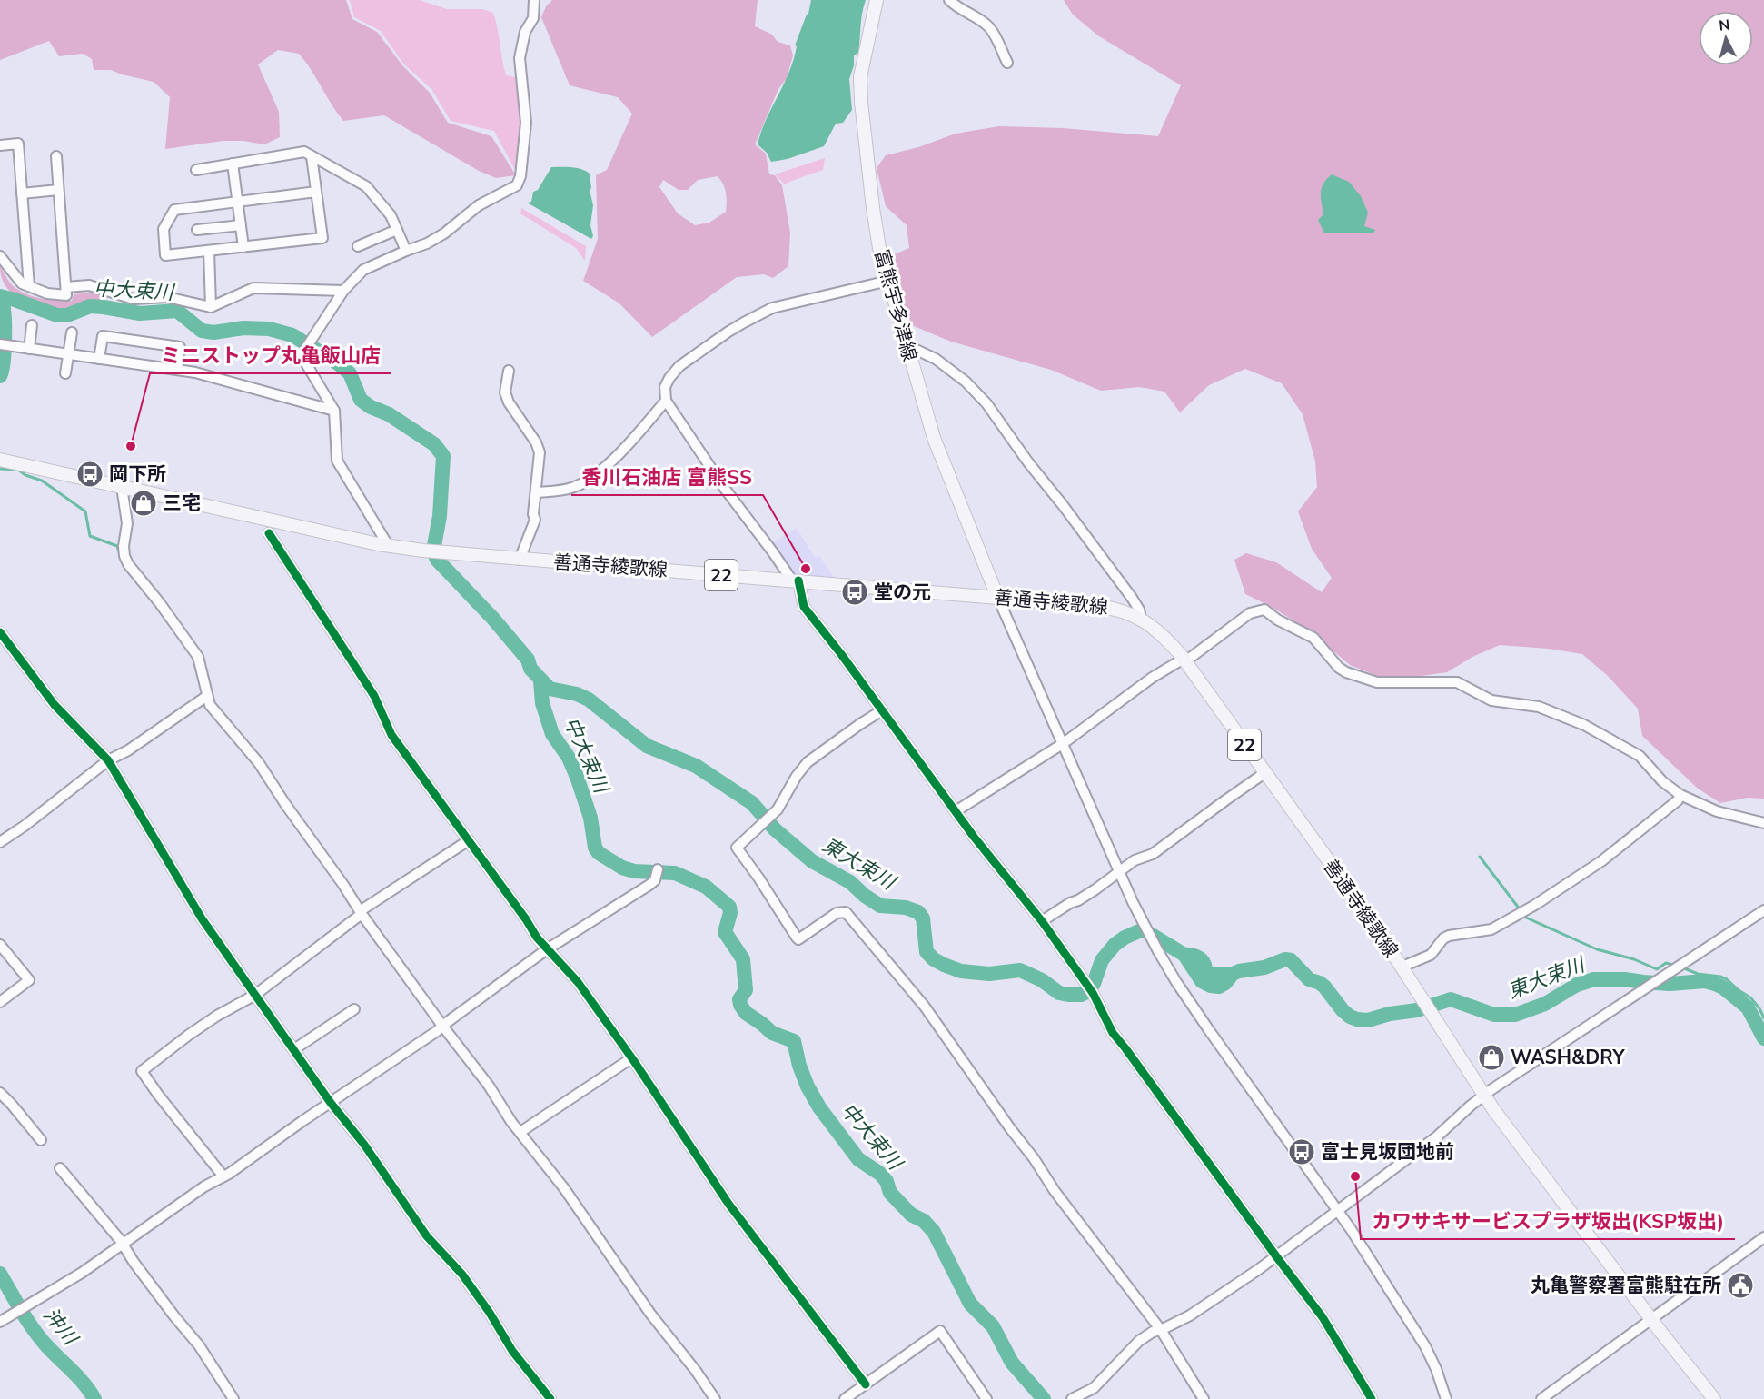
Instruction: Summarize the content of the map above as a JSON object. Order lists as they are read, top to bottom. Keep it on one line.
{"streets":{"main road":["富熊宇多津線","善通寺綾歌線","22"]},"crossings":[["富熊宇多津線","善通寺綾歌線"]],"water":["中大束川","東大束川","沖川"],"places":{"other":["ミニストップ丸亀飯山店","香川石油店 富熊SS","カワサキサービスプラザ坂出(KSP坂出)"],"bus stop":["岡下所","堂の元","富士見坂団地前"],"shop":["三宅","WASH&DRY"],"public building":["丸亀警察署富熊駐在所"]},"north":"top"}
